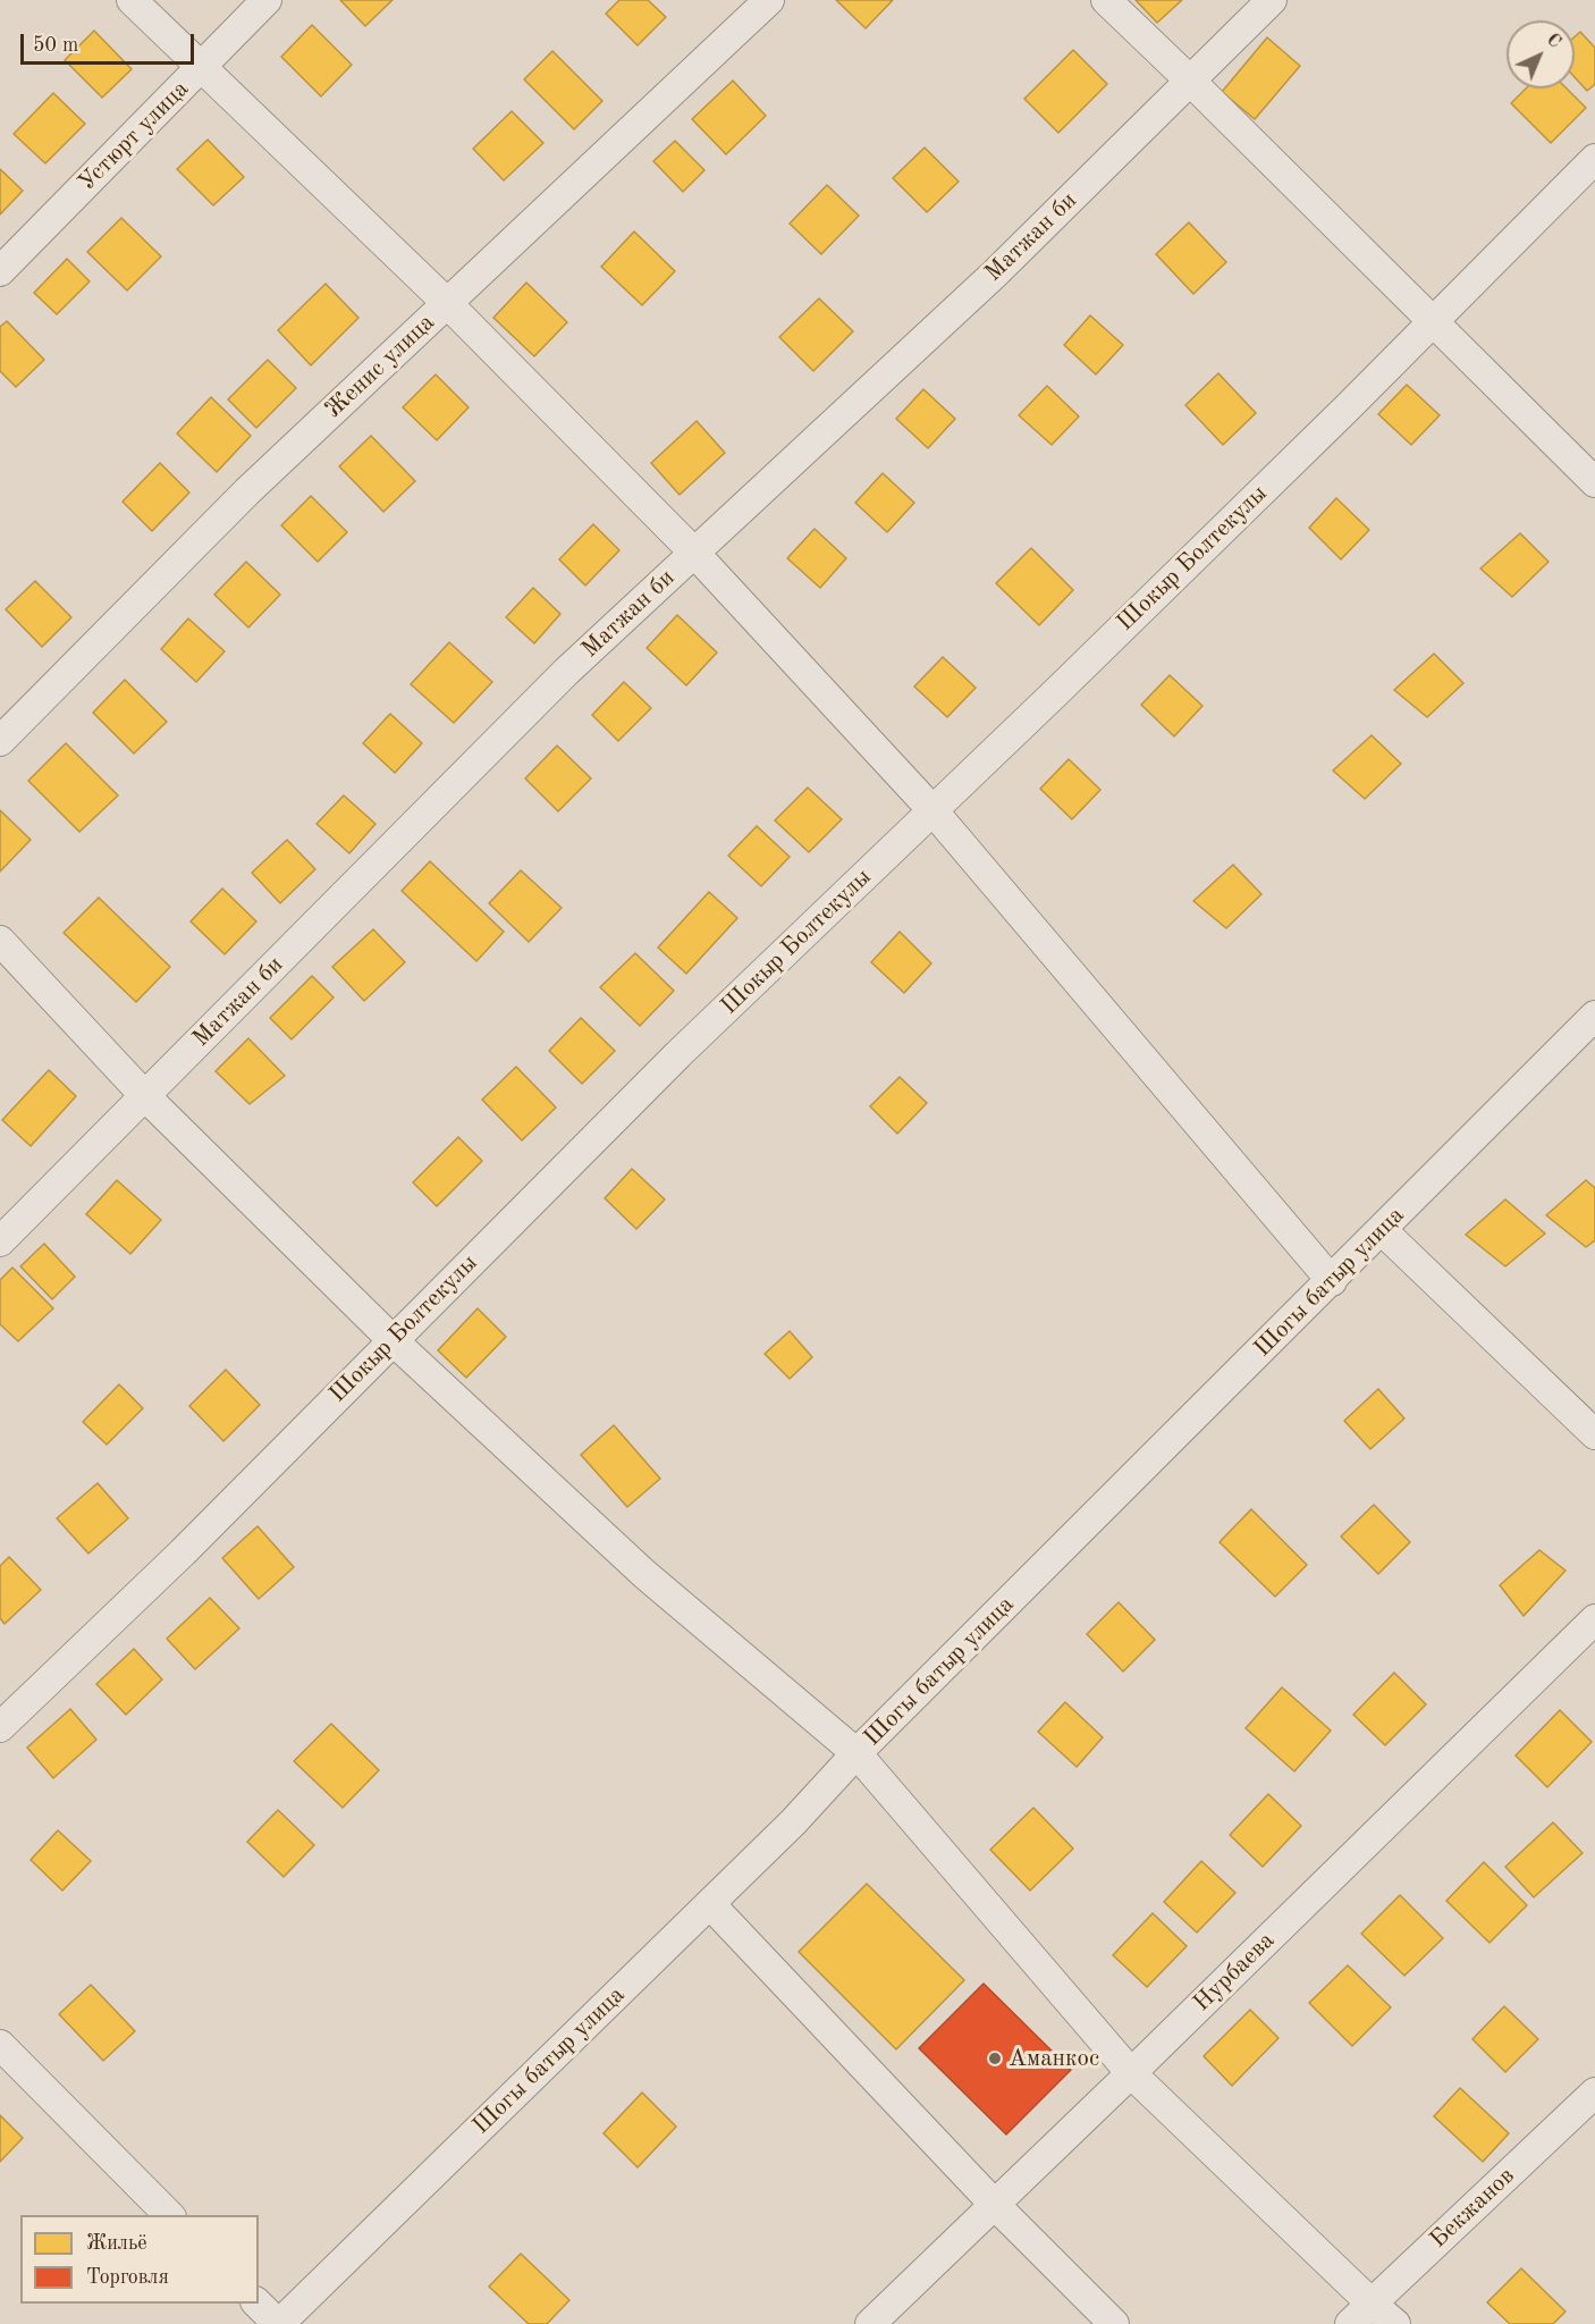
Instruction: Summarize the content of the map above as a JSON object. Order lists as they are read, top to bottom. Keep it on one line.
{"streets":{"street":["Устюрт улица","Матжан би","Женис улица","Шокыр Болтекулы","Шогы батыр улица","Нурбаева","Бекжанов"]},"places":["Аманкос"],"legend":["Жильё","Торговля"],"scale_bar":"50 m","north":"top right"}
